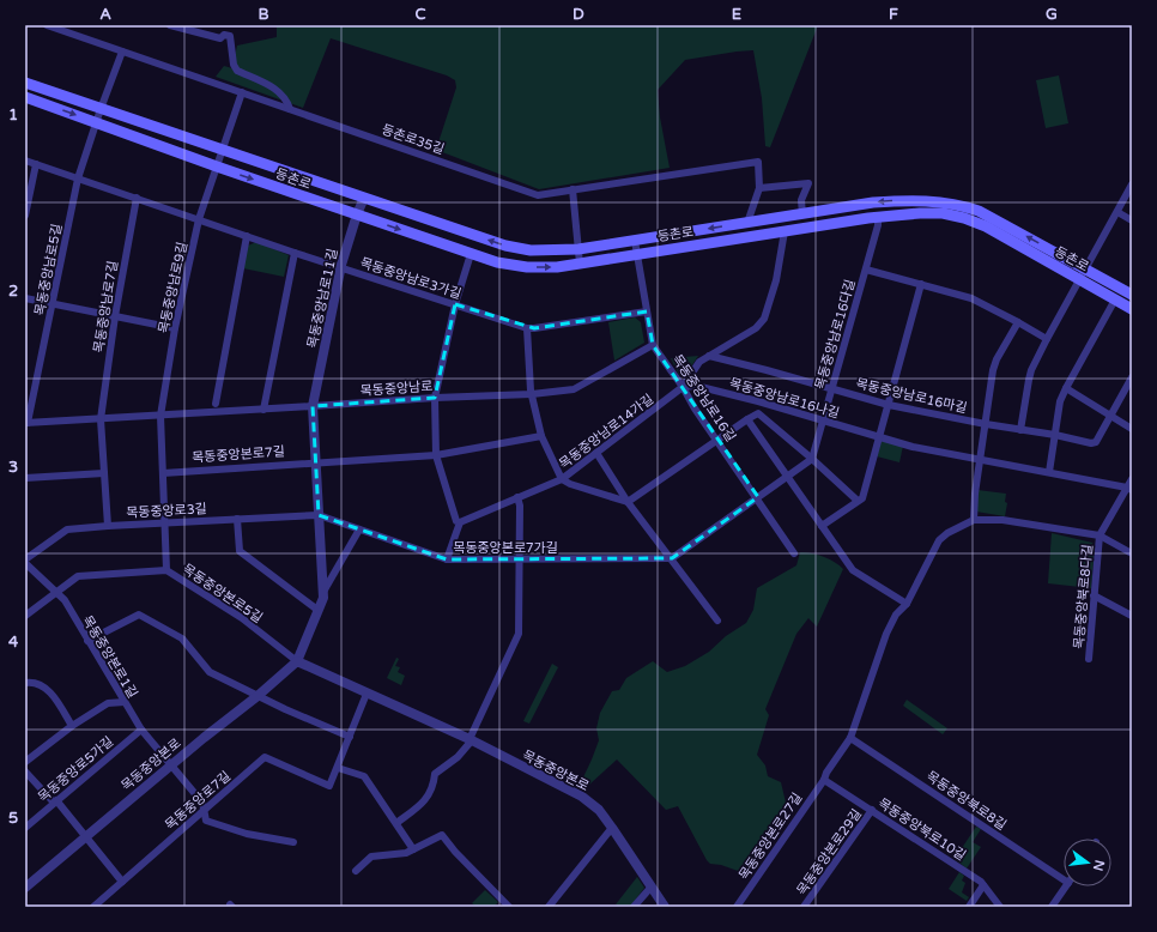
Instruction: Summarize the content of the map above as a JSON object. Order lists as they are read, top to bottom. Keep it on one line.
{"streets":{"main road":["등촌로"],"street":["등촌로35길","목동중앙남로5길","목동중앙남로3가길","목동중앙남로9길","목동중앙남로11길","목동중앙남로7길","목동중앙남로16다길","목동중앙남로","목동중앙남로16마길","목동중앙남로16길","목동중앙남로16나길","목동중앙남로14가길","목동중앙본로7길","목동중앙로3길","목동중앙본로7가길","목동중앙본로5길","목동중앙북로8다길","목동중앙본로1길","목동중앙본로","목동중앙로5가길","목동중앙로7길","목동중앙북로8길","목동중앙북로10길","목동중앙본로27길","목동중앙본로29길"]},"crossings":[["등촌로35길","등촌로"],["등촌로","목동중앙남로5길"],["등촌로","목동중앙남로9길"],["등촌로","목동중앙남로11길"],["등촌로","목동중앙남로16다길"],["등촌로","목동중앙남로16길"],["목동중앙남로5길","목동중앙남로3가길"],["목동중앙남로5길","목동중앙남로"],["목동중앙남로3가길","목동중앙남로9길"],["목동중앙남로3가길","목동중앙남로11길"],["목동중앙남로3가길","목동중앙남로7길"],["목동중앙남로3가길","목동중앙남로16길"],["목동중앙남로9길","목동중앙남로"],["목동중앙남로9길","목동중앙본로7길"],["목동중앙남로9길","목동중앙로3길"],["목동중앙남로9길","목동중앙본로5길"],["목동중앙남로11길","목동중앙남로"],["목동중앙남로7길","목동중앙남로"],["목동중앙남로16다길","목동중앙남로16마길"],["목동중앙남로16다길","목동중앙남로16나길"],["목동중앙남로","목동중앙남로16길"],["목동중앙남로16길","목동중앙남로16나길"],["목동중앙남로16길","목동중앙남로14가길"],["목동중앙남로16나길","목동중앙남로14가길"],["목동중앙로3길","목동중앙본로7가길"],["목동중앙로3길","목동중앙본로1길"],["목동중앙본로5길","목동중앙본로1길"],["목동중앙본로5길","목동중앙본로"],["목동중앙본로1길","목동중앙본로"],["목동중앙본로1길","목동중앙로5가길"],["목동중앙본로1길","목동중앙로7길"],["목동중앙북로10길","목동중앙본로27길"],["목동중앙북로10길","목동중앙본로29길"]],"north":"right","grid":{"columns":["A","B","C","D","E","F","G"],"rows":["1","2","3","4","5"]}}
